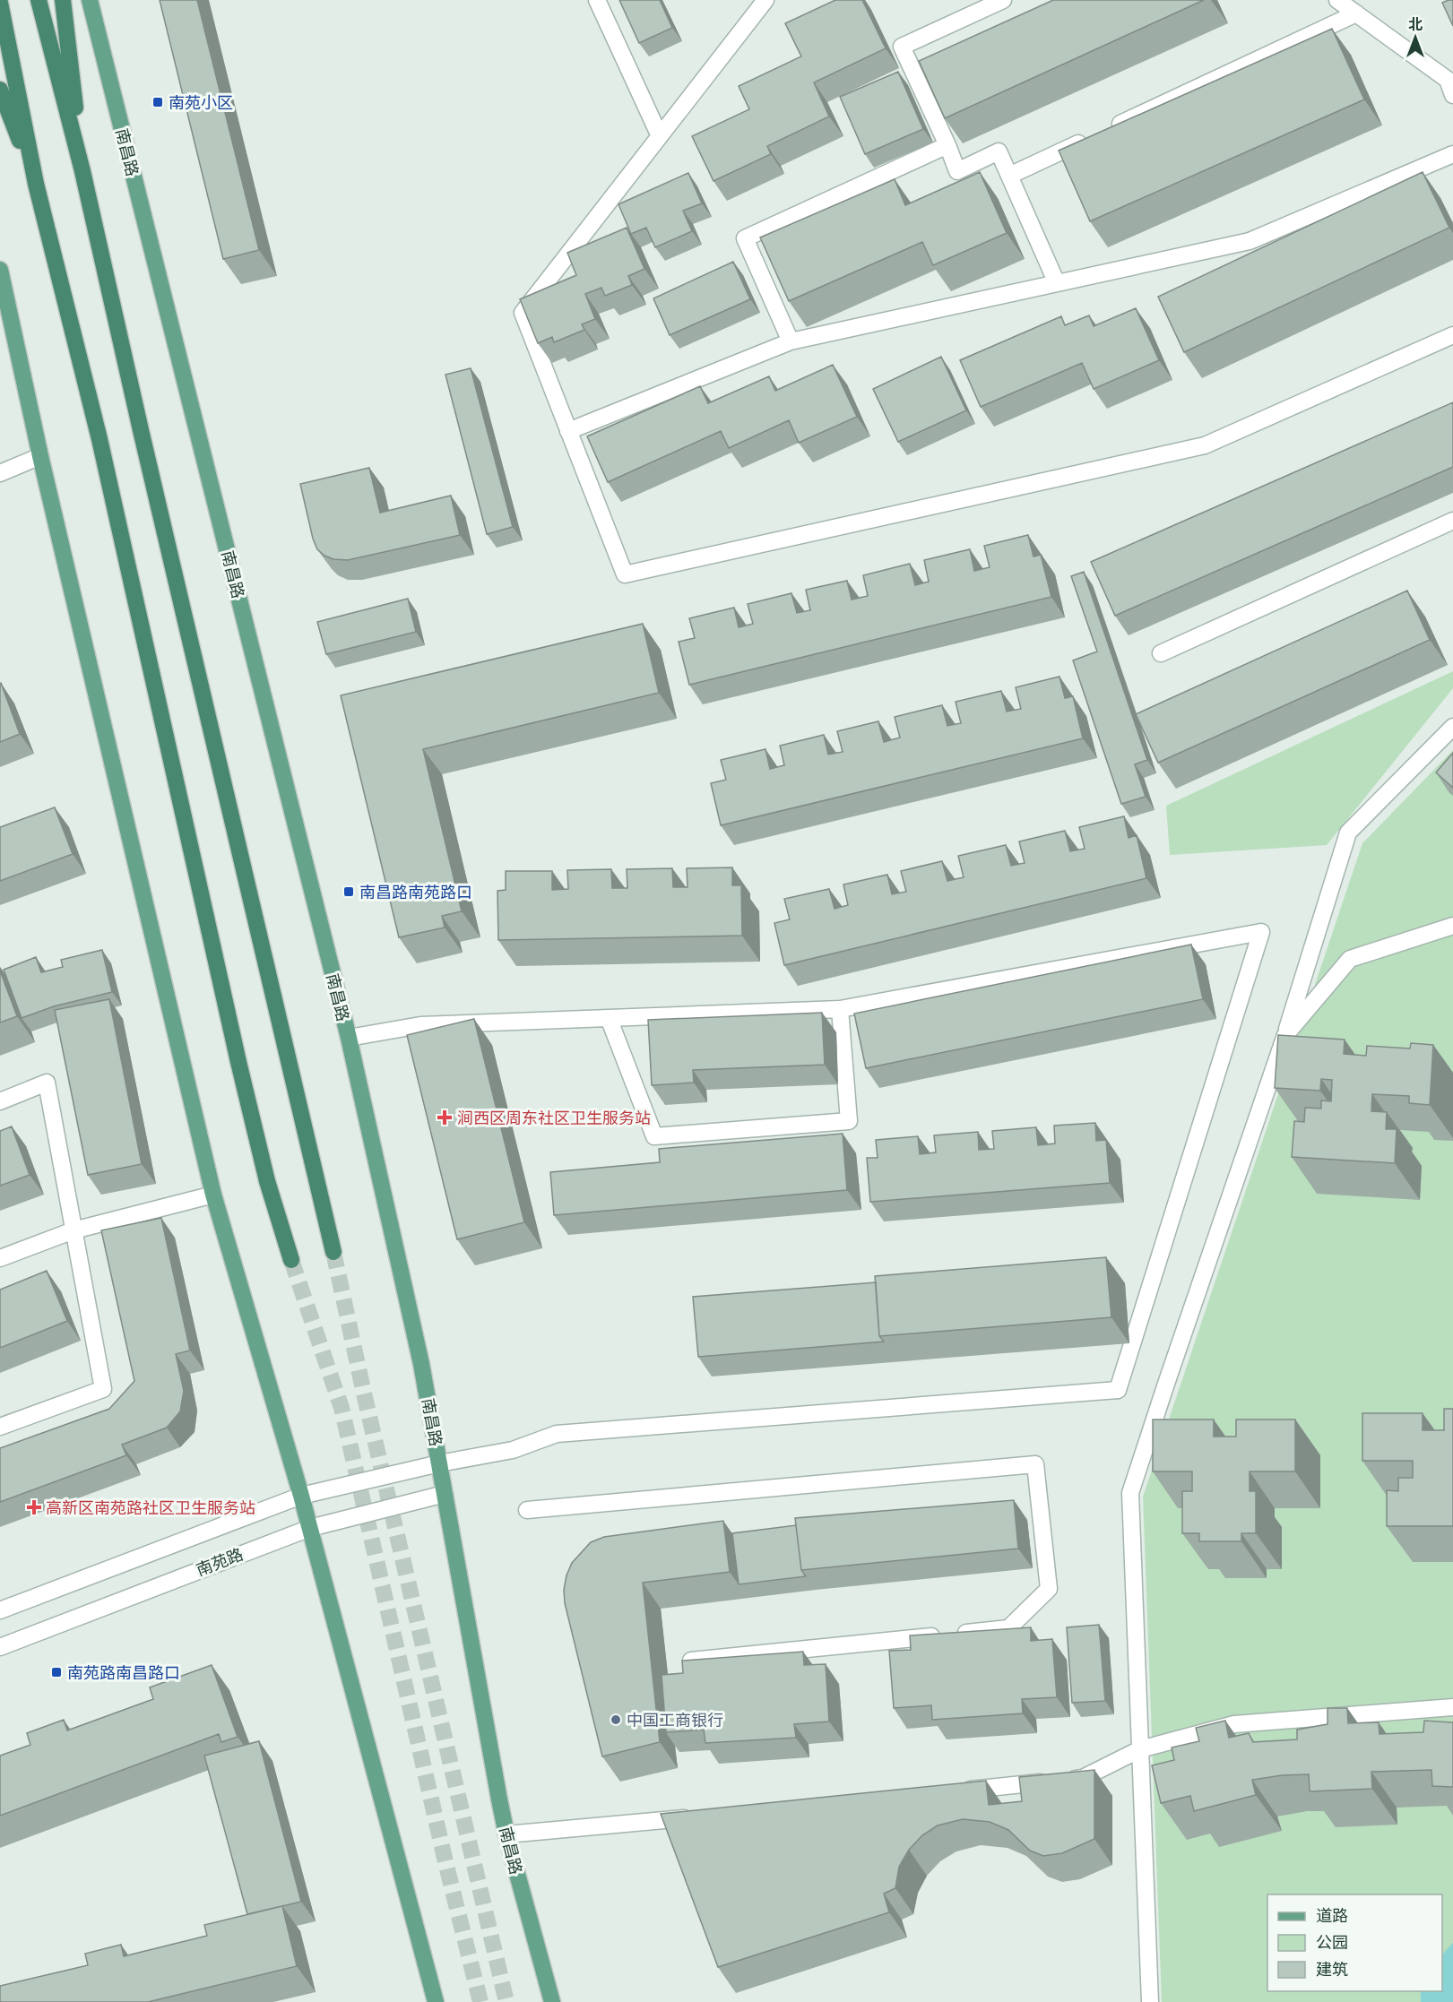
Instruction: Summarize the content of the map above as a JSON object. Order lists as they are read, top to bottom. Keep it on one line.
{"streets":{"main road":["南昌路"],"street":["南苑路"]},"crossings":[["南昌路","南苑路"]],"places":{"transit":["南苑小区","南昌路南苑路口","南苑路南昌路口"],"health":["涧西区周东社区卫生服务站","高新区南苑路社区卫生服务站"],"other":["中国工商银行"]},"legend":["道路","公园","建筑"],"north":"top"}
